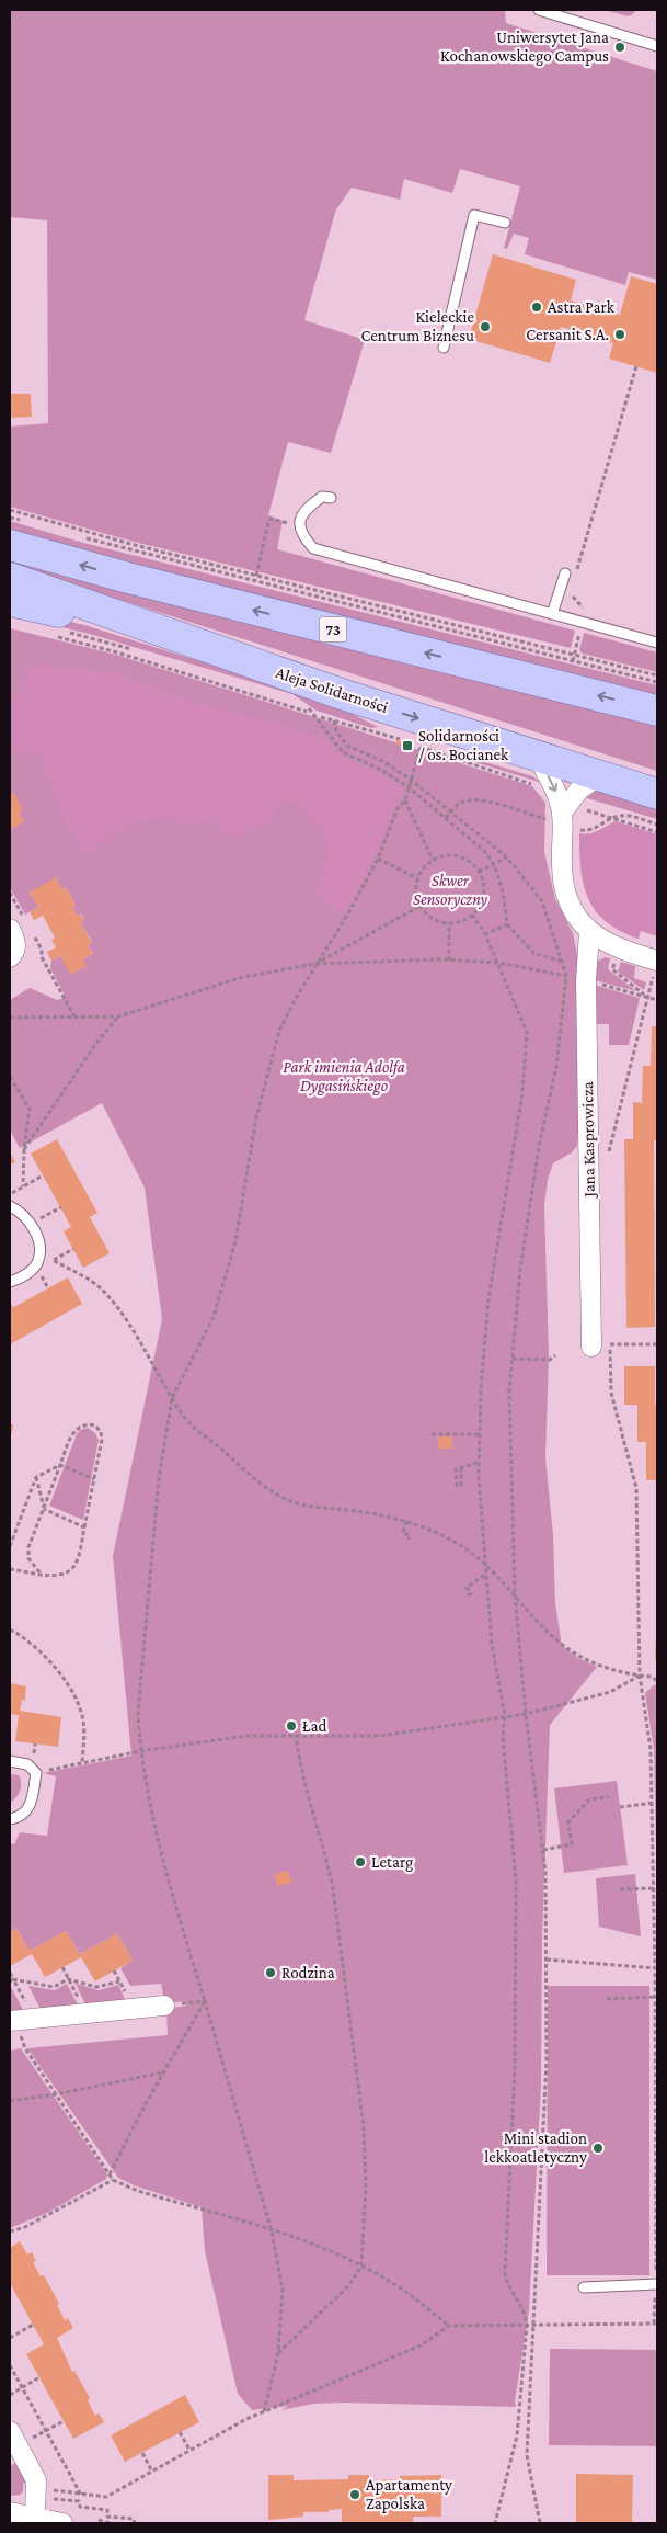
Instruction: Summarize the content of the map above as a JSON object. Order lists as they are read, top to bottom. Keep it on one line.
{"streets":{"main road":["73","Aleja Solidarności"],"street":["Jana Kasprowicza"]},"parks":["Skwer Sensoryczny","Park imienia Adolfa Dygasińskiego"],"places":{"other":["Uniwersytet Jana Kochanowskiego Campus","Astra Park","Kieleckie Centrum Biznesu","Cersanit S.A.","Ład","Letarg","Rodzina","Mini stadion lekkoatletyczny","Apartamenty Zapolska"],"transit":["Solidarności / os. Bocianek"]}}
